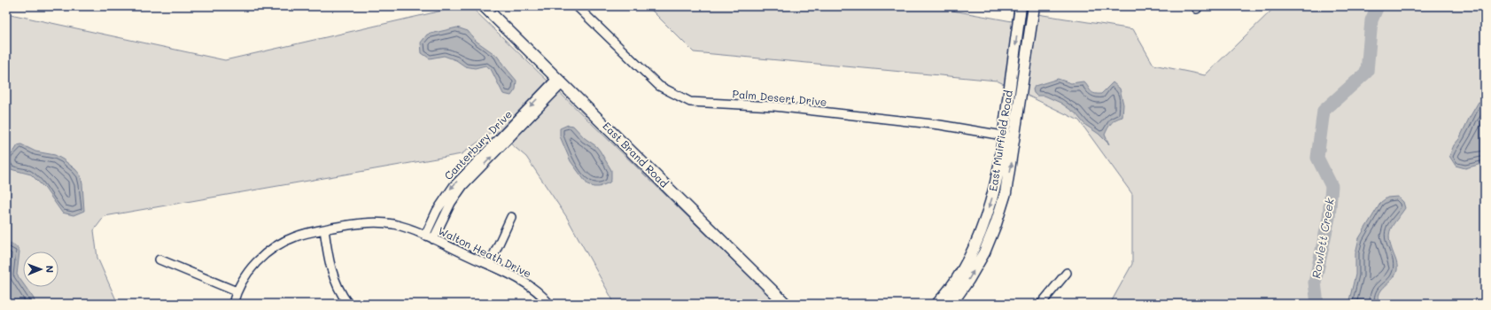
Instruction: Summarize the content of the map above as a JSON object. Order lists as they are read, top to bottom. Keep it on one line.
{"streets":{"street":["Palm Desert Drive","East Muirfield Road","Canterbury Drive","East Brand Road","Walton Heath Drive"]},"crossings":[["Palm Desert Drive","East Muirfield Road"],["Canterbury Drive","East Brand Road"],["Canterbury Drive","Walton Heath Drive"]],"water":["Rowlett Creek"],"north":"right"}
